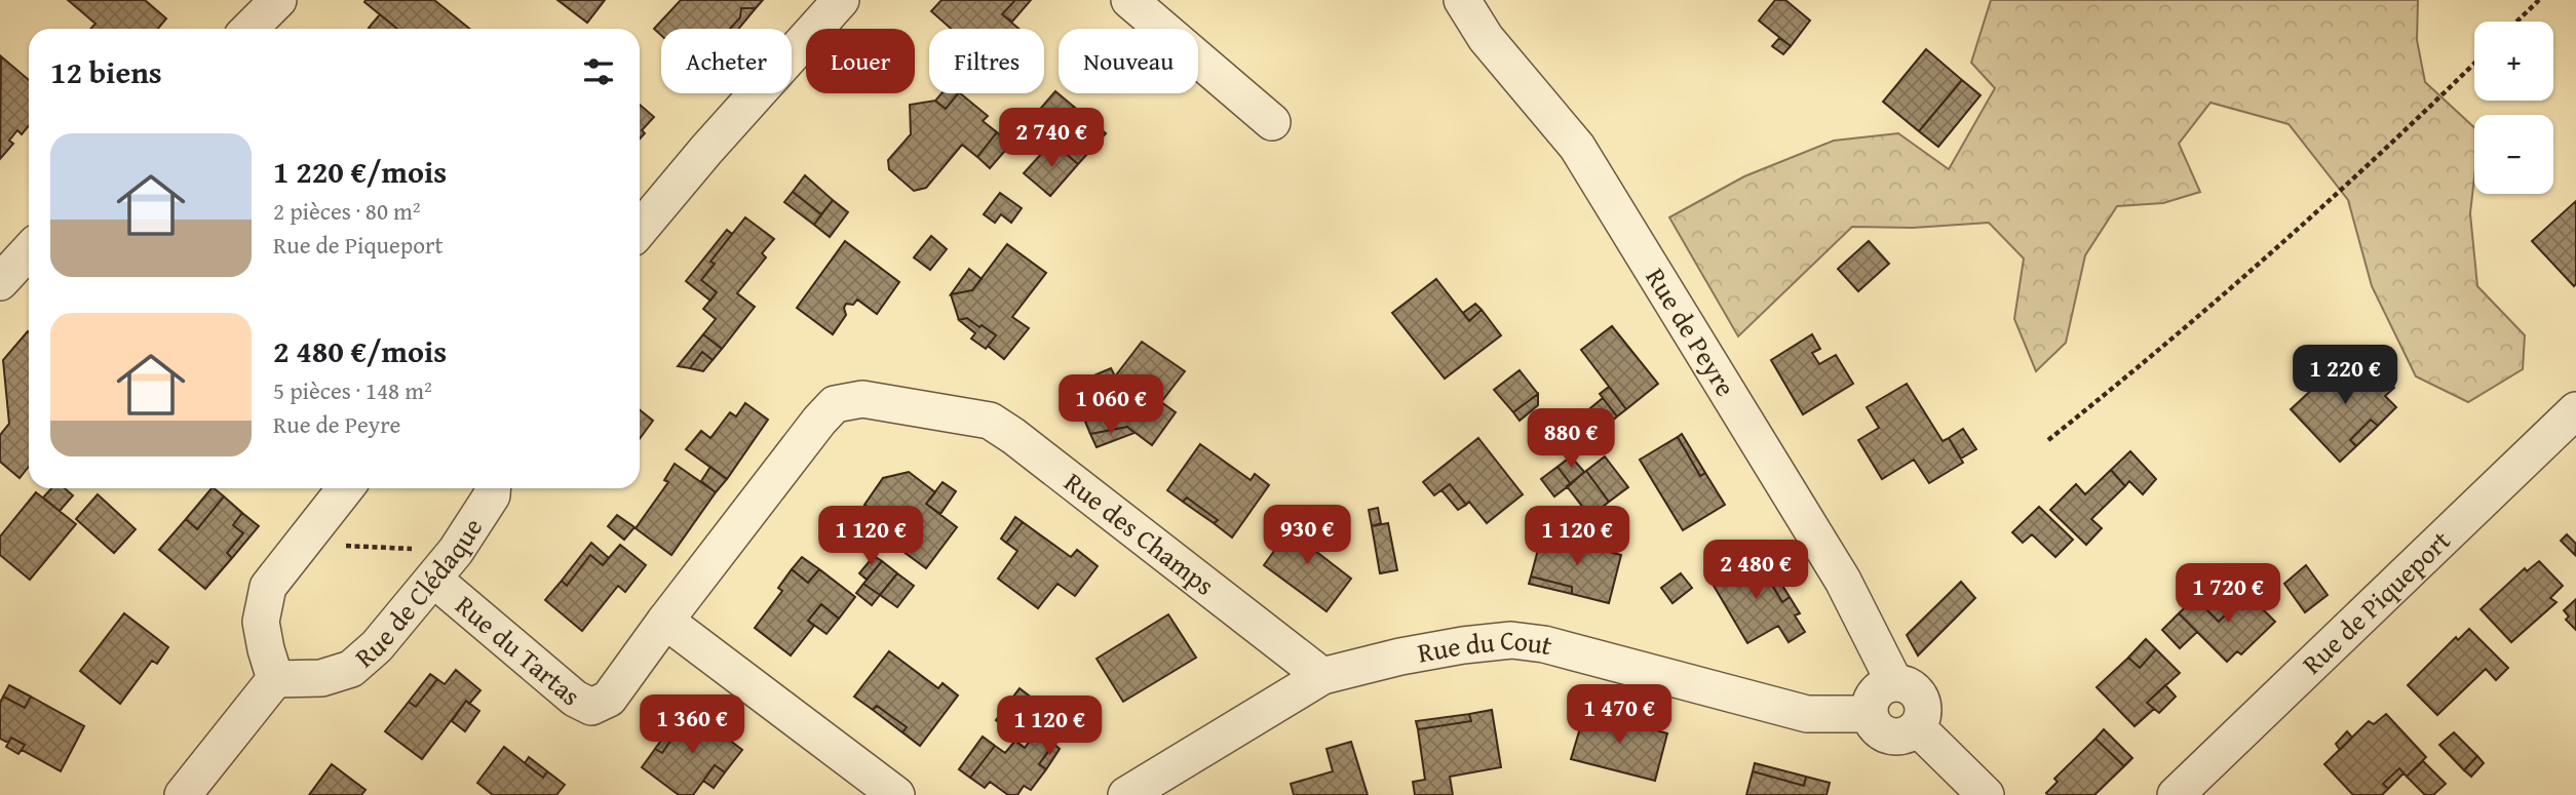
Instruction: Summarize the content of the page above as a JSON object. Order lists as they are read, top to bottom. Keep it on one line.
{"streets":{"street":["Rue de Peyre","Rue des Champs","Rue de Clédaque","Rue de Piqueport","Rue du Tartas","Rue du Cout"]},"crossings":[["Rue de Peyre","Rue du Cout"],["Rue des Champs","Rue du Tartas"],["Rue des Champs","Rue du Cout"],["Rue de Clédaque","Rue du Tartas"]],"page":{"map_buttons":["+","−"],"chip":["Acheter","Louer","Filtres","Nouveau"],"heading":"12 biens","price":["2 740 €","1 220 €","1 060 €","880 €","930 €","1 120 €","1 120 €","2 480 €","1 720 €","1 470 €","1 360 €","1 120 €"],"list":[{"name":"1 220 €/mois","note":"2 pièces · 80 m² · Rue de Piqueport"},{"name":"2 480 €/mois","note":"5 pièces · 148 m² · Rue de Peyre"}]}}
